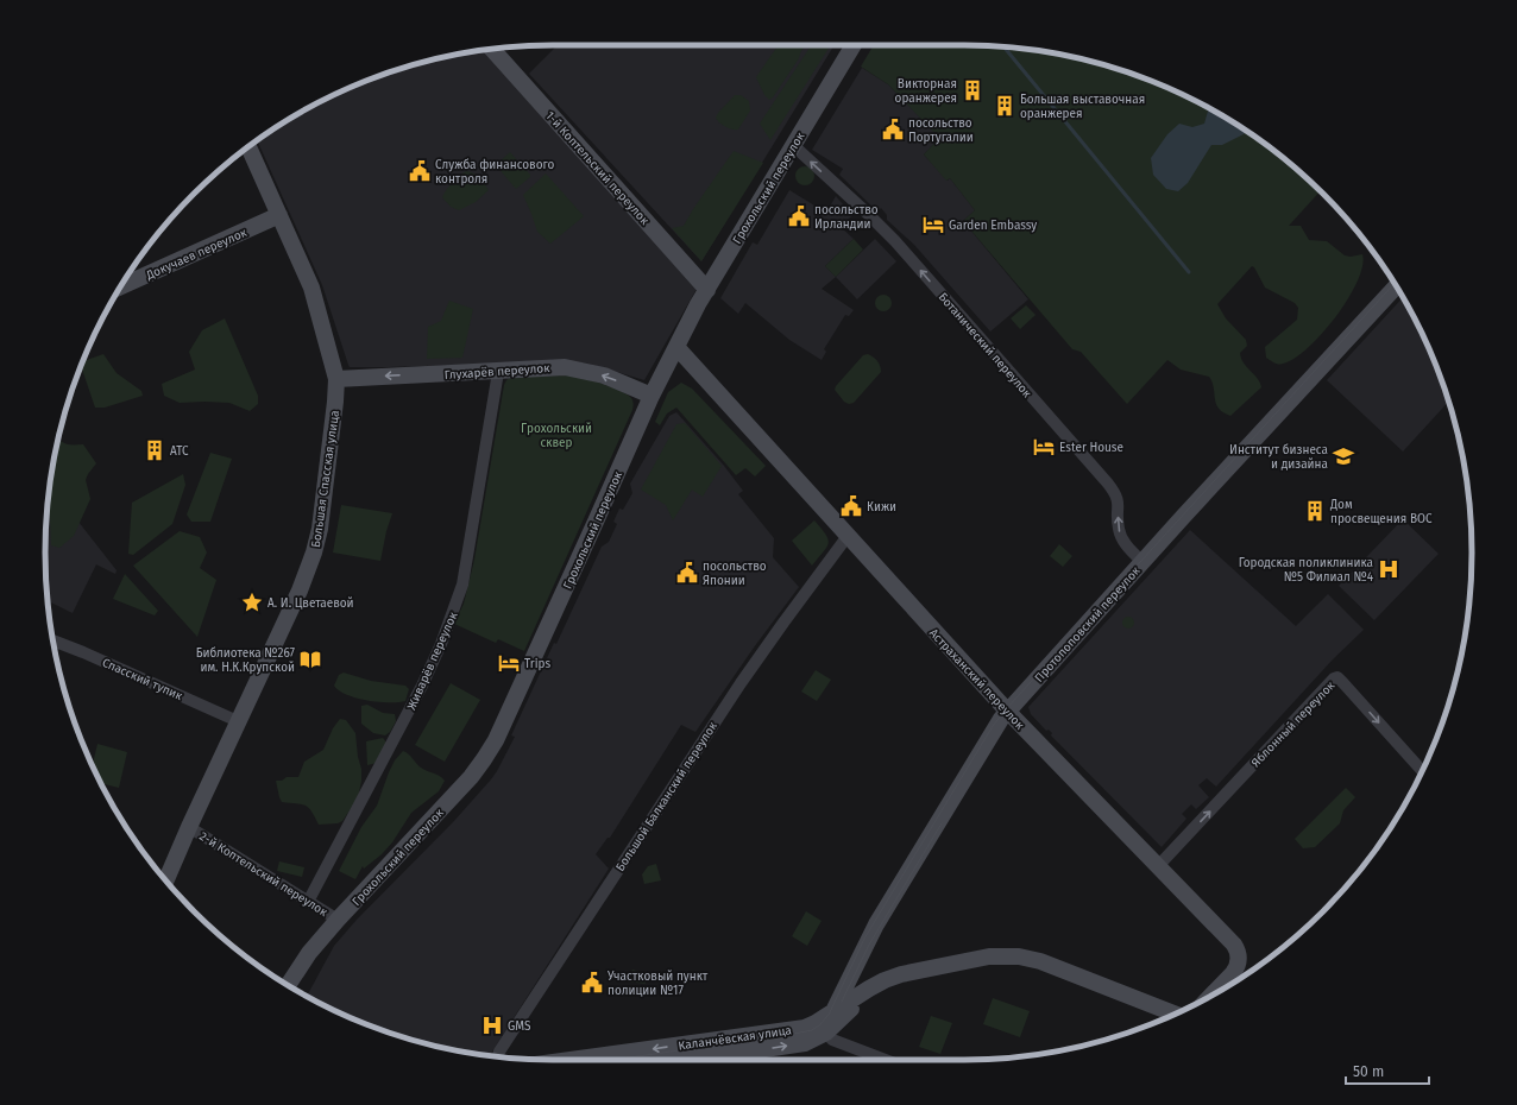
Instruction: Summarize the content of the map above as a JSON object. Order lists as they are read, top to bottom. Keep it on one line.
{"streets":{"street":["1-й Коптельский переулок","Грохольский переулок","Докучаев переулок","Ботанический переулок","Глухарёв переулок","Большая Спасская улица","Протопоповский переулок","Живарёв переулок","Спасский тупик","Астраханский переулок","Яблонный переулок","Большой Балканский переулок","2-й Коптельский переулок","Каланчёвская улица"]},"crossings":[["1-й Коптельский переулок","Грохольский переулок"],["Грохольский переулок","Ботанический переулок"],["Грохольский переулок","Глухарёв переулок"],["Грохольский переулок","Астраханский переулок"],["Грохольский переулок","2-й Коптельский переулок"],["Докучаев переулок","Большая Спасская улица"],["Ботанический переулок","Протопоповский переулок"],["Глухарёв переулок","Большая Спасская улица"],["Глухарёв переулок","Живарёв переулок"],["Большая Спасская улица","Спасский тупик"],["Большая Спасская улица","2-й Коптельский переулок"],["Протопоповский переулок","Астраханский переулок"],["Протопоповский переулок","Каланчёвская улица"],["Живарёв переулок","2-й Коптельский переулок"],["Астраханский переулок","Яблонный переулок"],["Астраханский переулок","Большой Балканский переулок"]],"one_way":["Ботанический переулок","Глухарёв переулок"],"parks":["Грохольский сквер"],"places":{"building":["Викторная оранжерея","Большая выставочная оранжерея","АТС","Дом просвещения ВОС"],"public building":["посольство Португалии","Служба финансового контроля","посольство Ирландии","Кижи","посольство Японии","Участковый пункт полиции №17"],"hotel":["Garden Embassy","Ester House","Trips"],"school or university":["Институт бизнеса и дизайна"],"hospital":["Городская поликлиника №5 Филиал №4","GMS"],"place":["А. И. Цветаевой"],"library":["Библиотека №267 им. Н.К.Крупской"]},"scale_bar":"50 m"}
